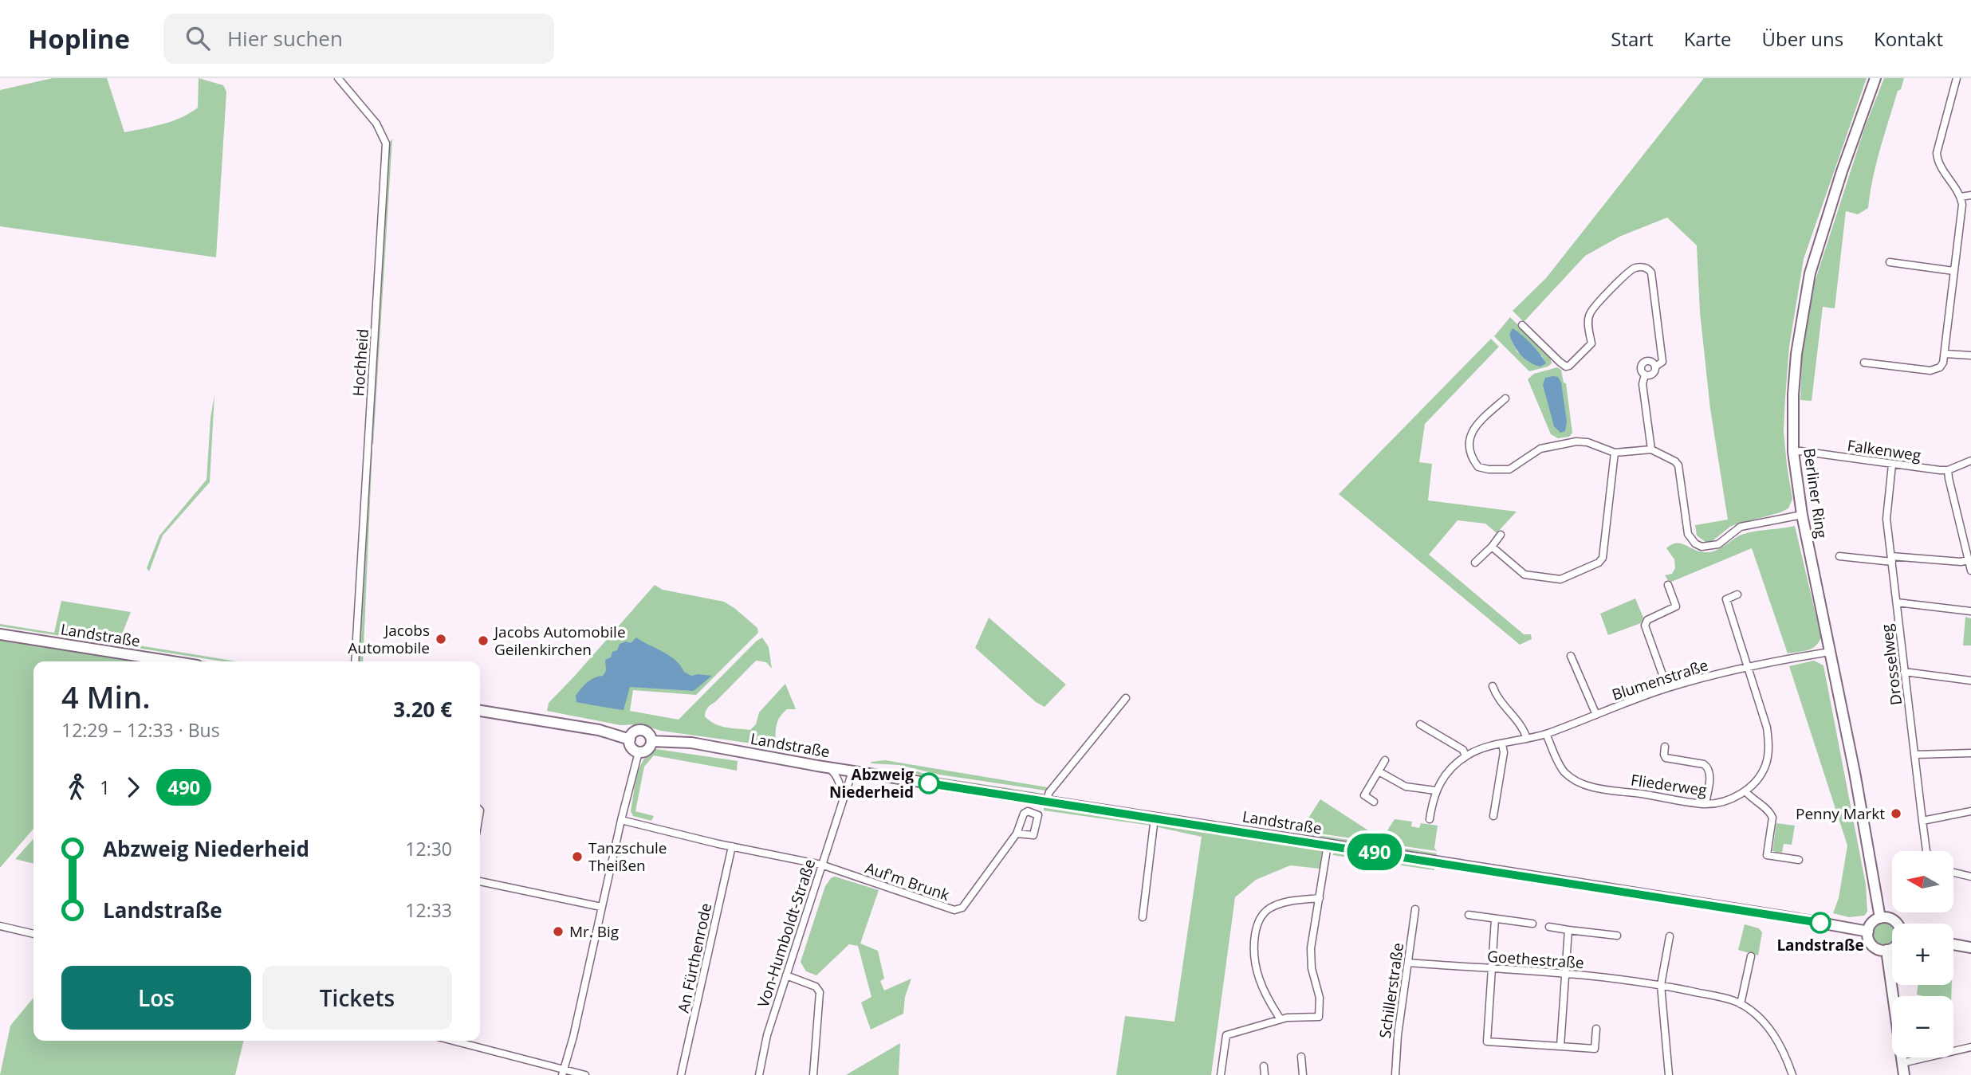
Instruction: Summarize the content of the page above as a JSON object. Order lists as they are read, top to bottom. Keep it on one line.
{"streets":{"street":["Hochheid","Falkenweg","Berliner Ring","Landstraße","Drosselweg","Blumenstraße","Fliederweg","Auf'm Brunk","Von-Humboldt-Straße","An Fürthenrode","Goethestraße","Schillerstraße"]},"crossings":[["Falkenweg","Berliner Ring"],["Falkenweg","Drosselweg"],["Berliner Ring","Blumenstraße"],["Landstraße","Von-Humboldt-Straße"],["Blumenstraße","Fliederweg"],["Auf'm Brunk","Von-Humboldt-Straße"],["Goethestraße","Schillerstraße"]],"places":["Jacobs Automobile","Jacobs Automobile Geilenkirchen","Abzweig Niederheid","Penny Markt","Tanzschule Theißen","Landstraße","Mr. Big"],"lines":["bus line 490"],"north":"left","page":{"header":"Hopline","search":"Hier suchen","nav":["Start","Karte","Über uns","Kontakt"],"on_map":"490","heading":["4 Min.","12:29 – 12:33 · Bus","3.20 €"],"legs":["1","490"],"list":[{"name":"Abzweig Niederheid","value":"12:30"},{"name":"Landstraße","value":"12:33"}],"map_buttons":["+","−"],"buttons":["Los","Tickets"]}}
